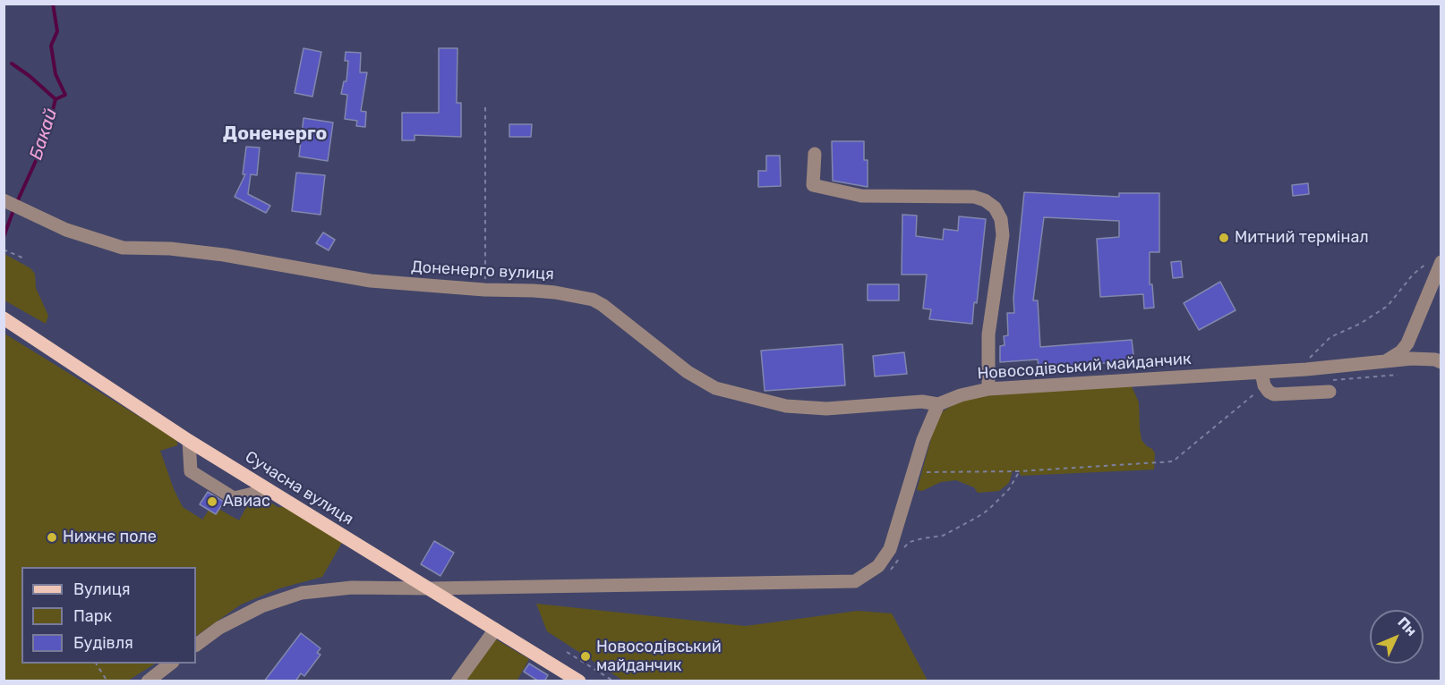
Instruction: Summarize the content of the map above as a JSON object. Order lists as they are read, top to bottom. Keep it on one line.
{"streets":{"main road":["Сучасна вулиця"],"street":["Доненерго вулиця","Новосодівський майданчик"]},"crossings":[["Доненерго вулиця","Новосодівський майданчик"]],"districts":["Доненерго"],"water":["Бакай"],"places":["Митний термінал","Авиас","Нижнє поле","Новосодівський майданчик"],"legend":["Вулиця","Парк","Будівля"],"north":"top right"}
